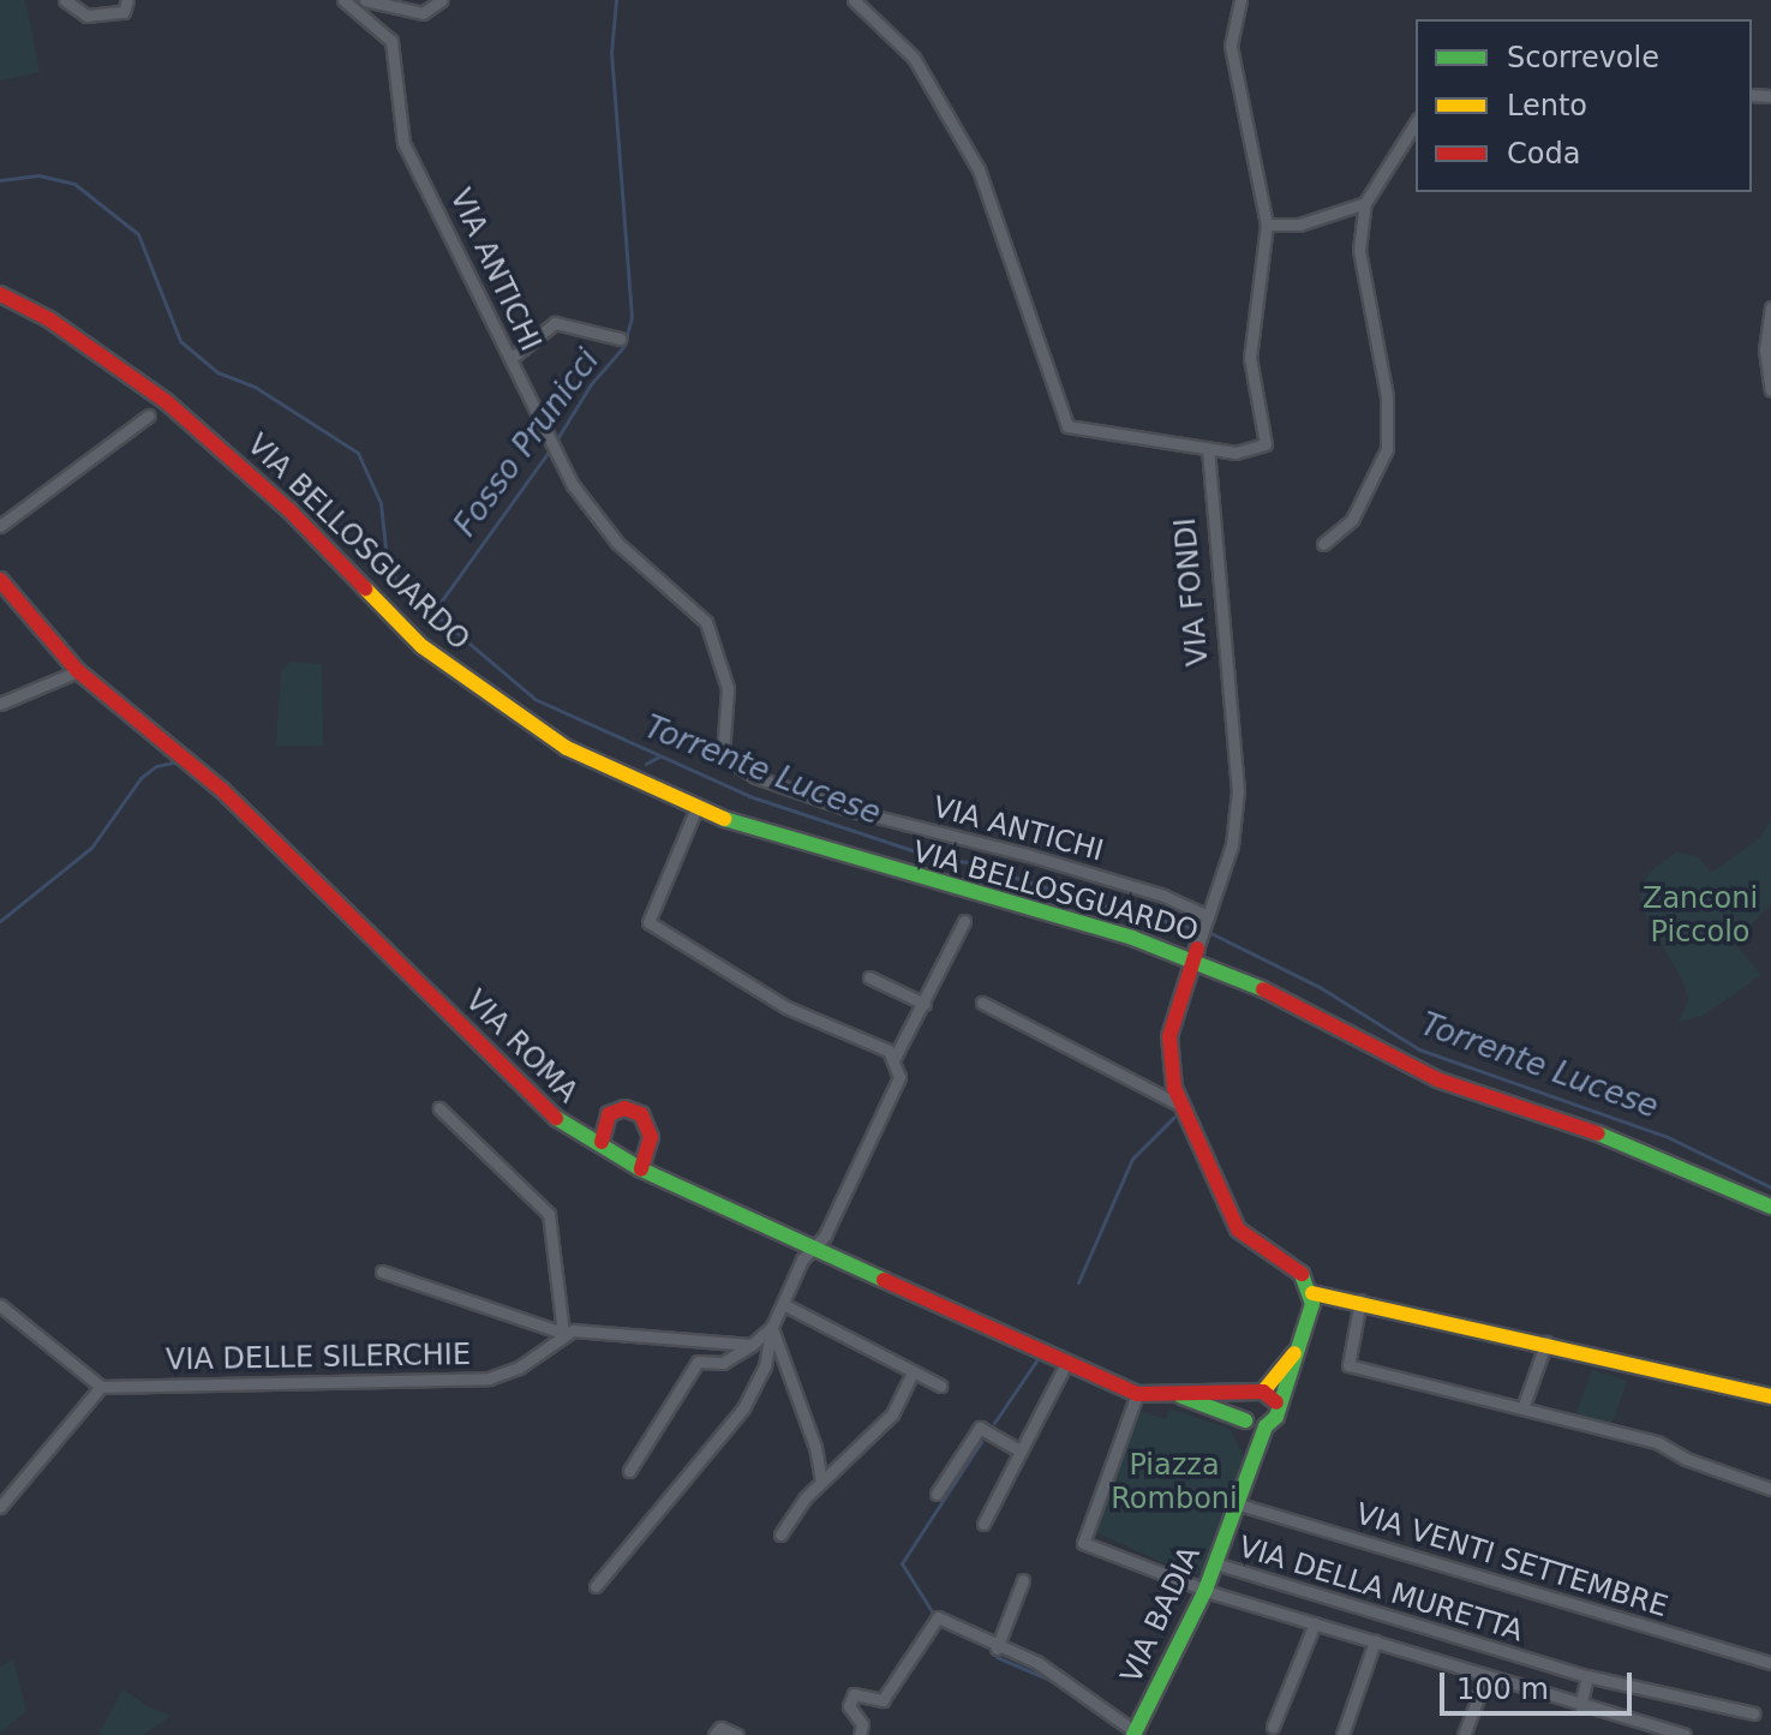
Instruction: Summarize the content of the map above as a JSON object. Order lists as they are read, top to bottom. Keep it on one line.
{"streets":{"street":["VIA ANTICHI","VIA BELLOSGUARDO","VIA FONDI","VIA ROMA","VIA DELLE SILERCHIE","VIA VENTI SETTEMBRE","VIA DELLA MURETTA","VIA BADIA"]},"crossings":[["VIA ANTICHI","VIA FONDI"],["VIA BELLOSGUARDO","VIA FONDI"],["VIA FONDI","VIA BADIA"],["VIA VENTI SETTEMBRE","VIA BADIA"],["VIA DELLA MURETTA","VIA BADIA"]],"water":["Fosso Prunicci","Torrente Lucese"],"parks":["Zanconi Piccolo","Piazza Romboni"],"legend":["Scorrevole","Lento","Coda"],"scale_bar":"100 m"}
